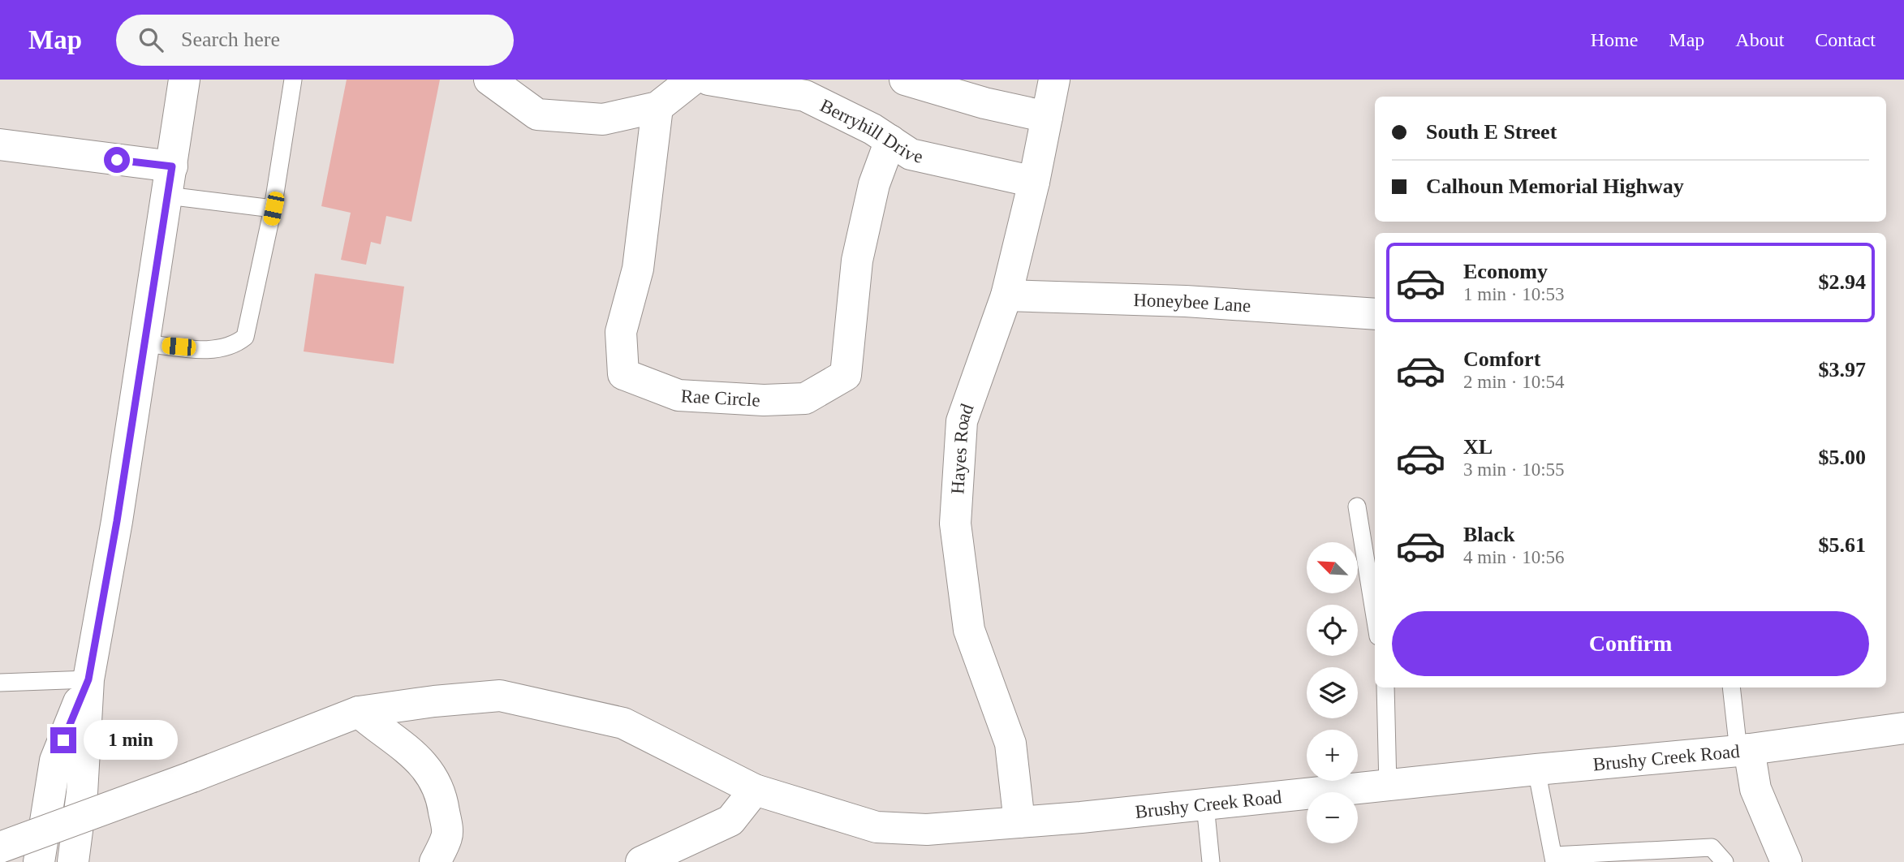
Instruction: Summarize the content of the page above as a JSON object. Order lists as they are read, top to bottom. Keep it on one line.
{"streets":{"main road":["Berryhill Drive","Honeybee Lane","Rae Circle","Hayes Road","Brushy Creek Road"]},"crossings":[["Berryhill Drive","Rae Circle"],["Berryhill Drive","Hayes Road"],["Honeybee Lane","Hayes Road"],["Hayes Road","Brushy Creek Road"]],"north":"top left","page":{"header":"Map","search":"Search here","nav":["Home","Map","About","Contact"],"banner":["South E Street","Calhoun Memorial Highway"],"list":[{"name":"Economy","note":"1 min · 10:53","value":"$2.94"},{"name":"Comfort","note":"2 min · 10:54","value":"$3.97"},{"name":"XL","note":"3 min · 10:55","value":"$5.00"},{"name":"Black","note":"4 min · 10:56","value":"$5.61"}],"map_buttons":["+","−"],"buttons":"Confirm","bubble":"1 min"}}
